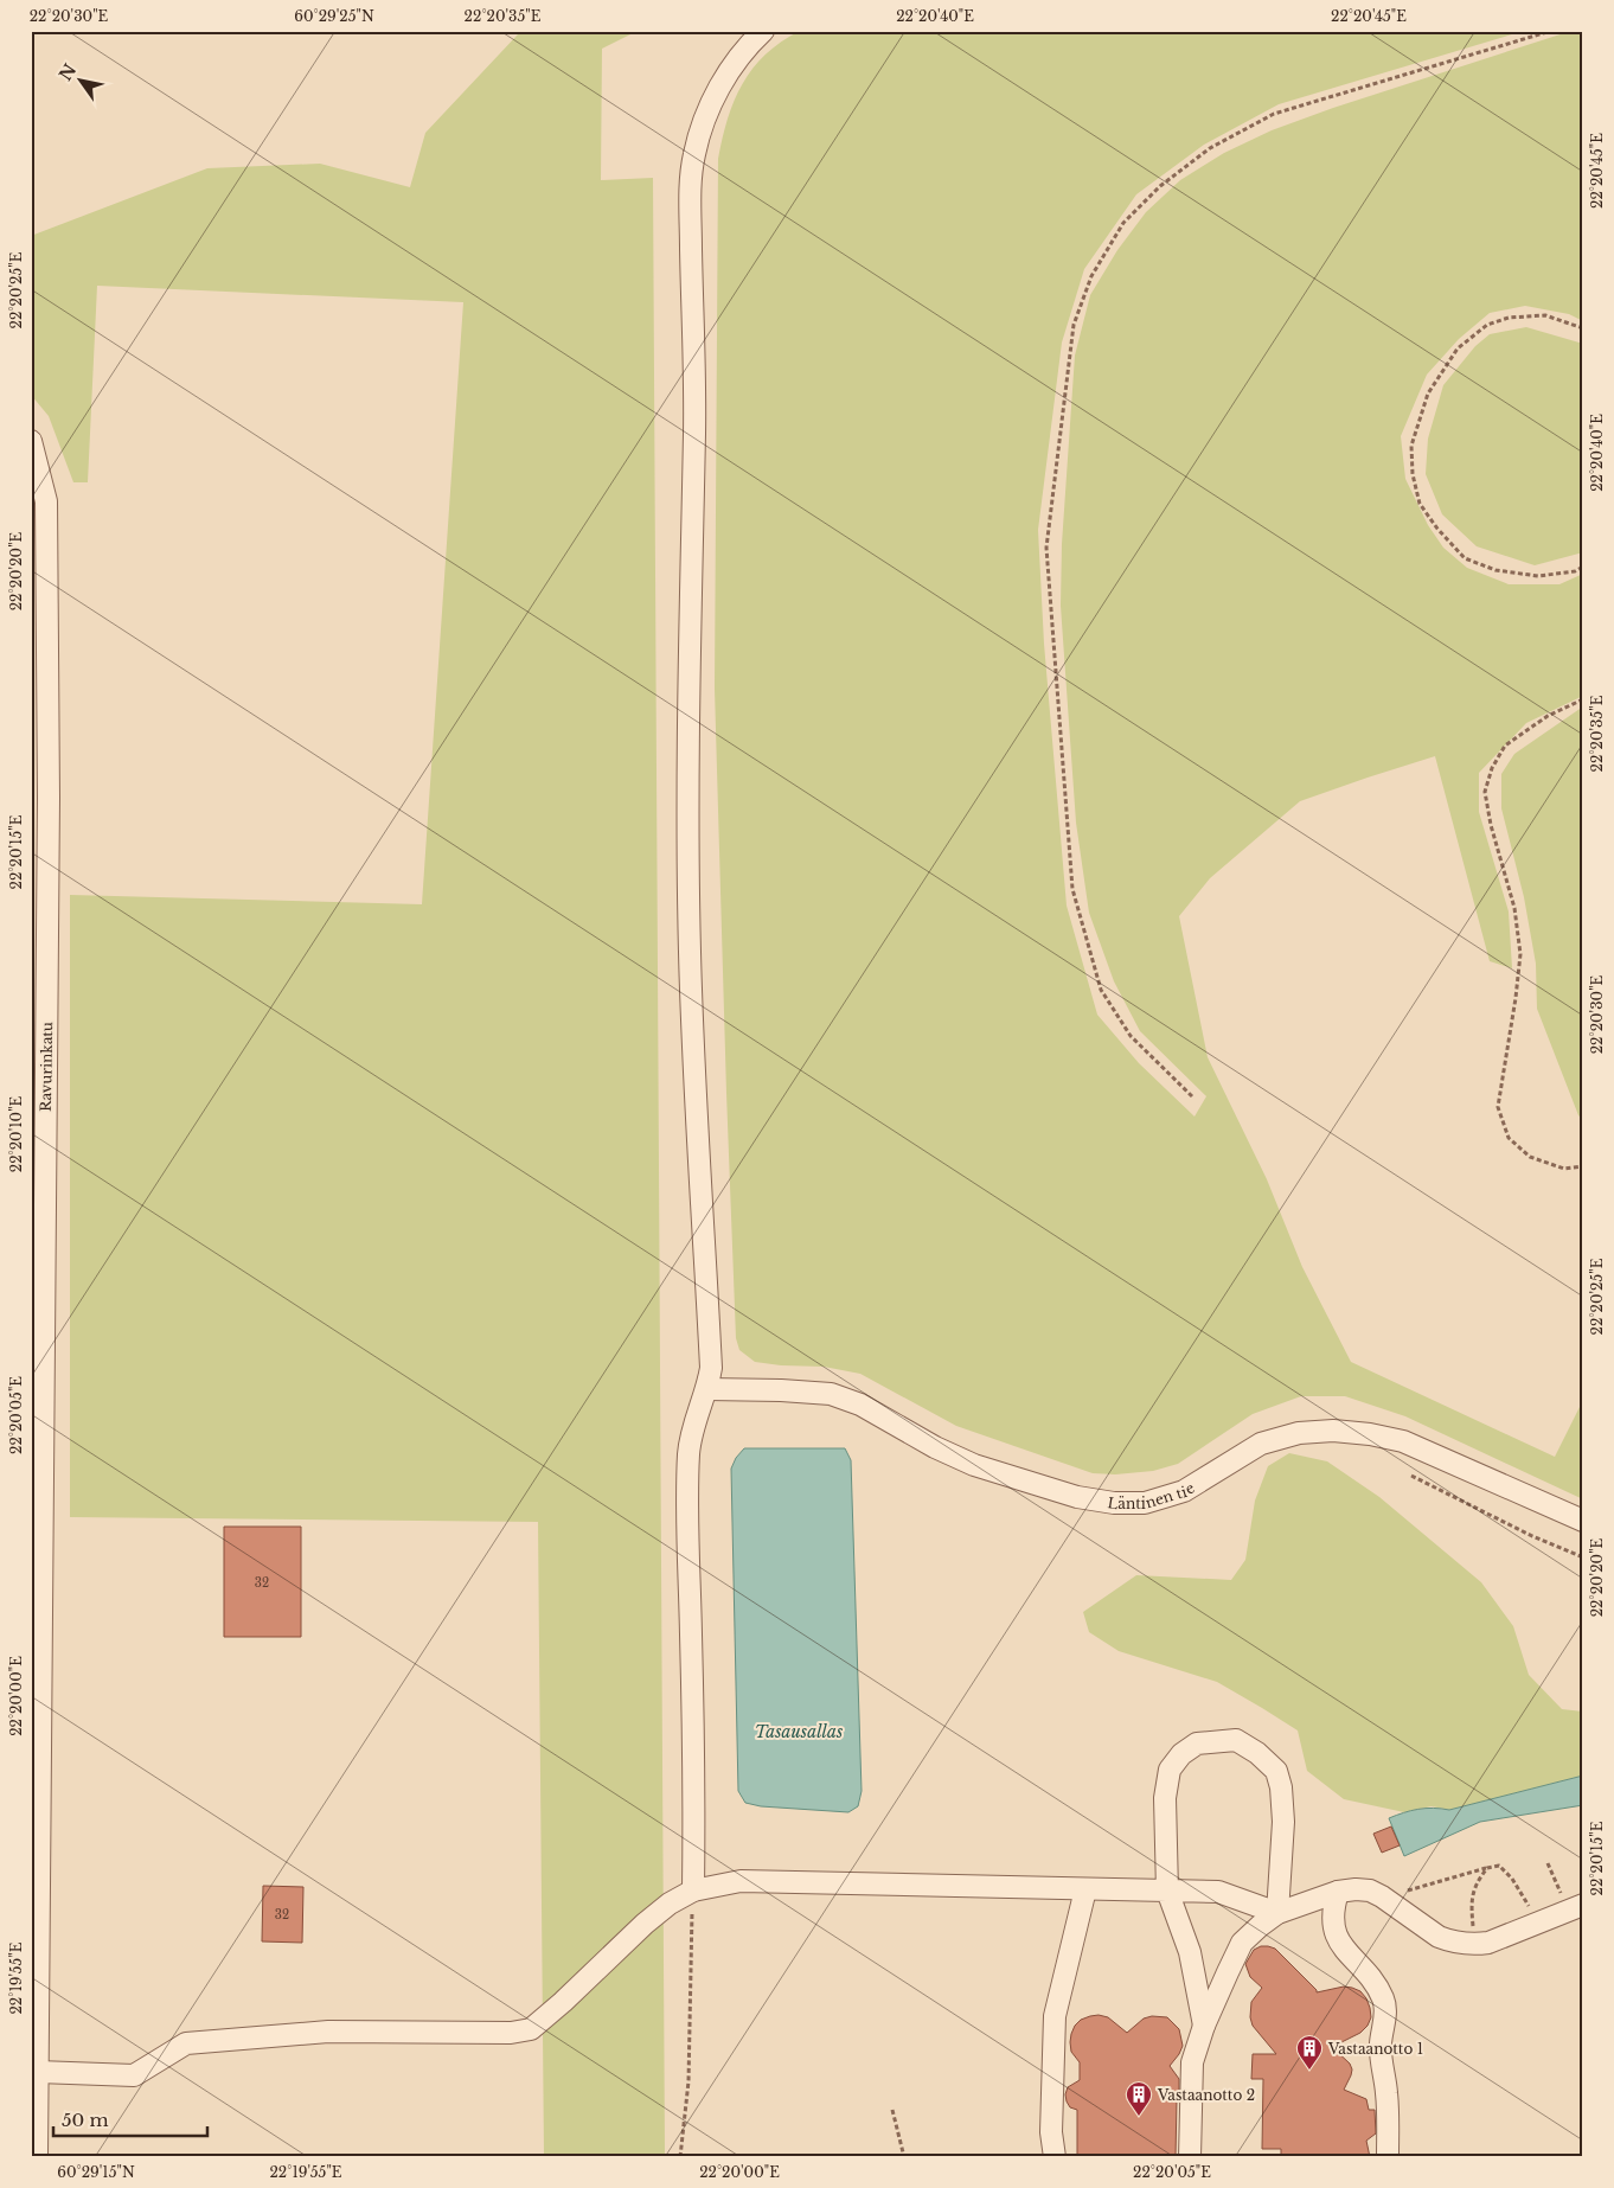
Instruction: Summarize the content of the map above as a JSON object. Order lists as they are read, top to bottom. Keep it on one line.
{"streets":{"street":["Ravurinkatu","Läntinen tie"]},"water":["Tasausallas"],"places":{"building":["Vastaanotto 1","Vastaanotto 2"]},"house_numbers":["32","32"],"scale_bar":"50 m","north":"top left","coordinates":["22°20'30\"E","60°29'25\"N","22°20'35\"E","22°20'40\"E","22°20'45\"E","22°20'25\"E","22°20'20\"E","22°20'15\"E","22°20'10\"E","22°20'05\"E","22°20'00\"E","22°19'55\"E","60°29'15\"N"]}
